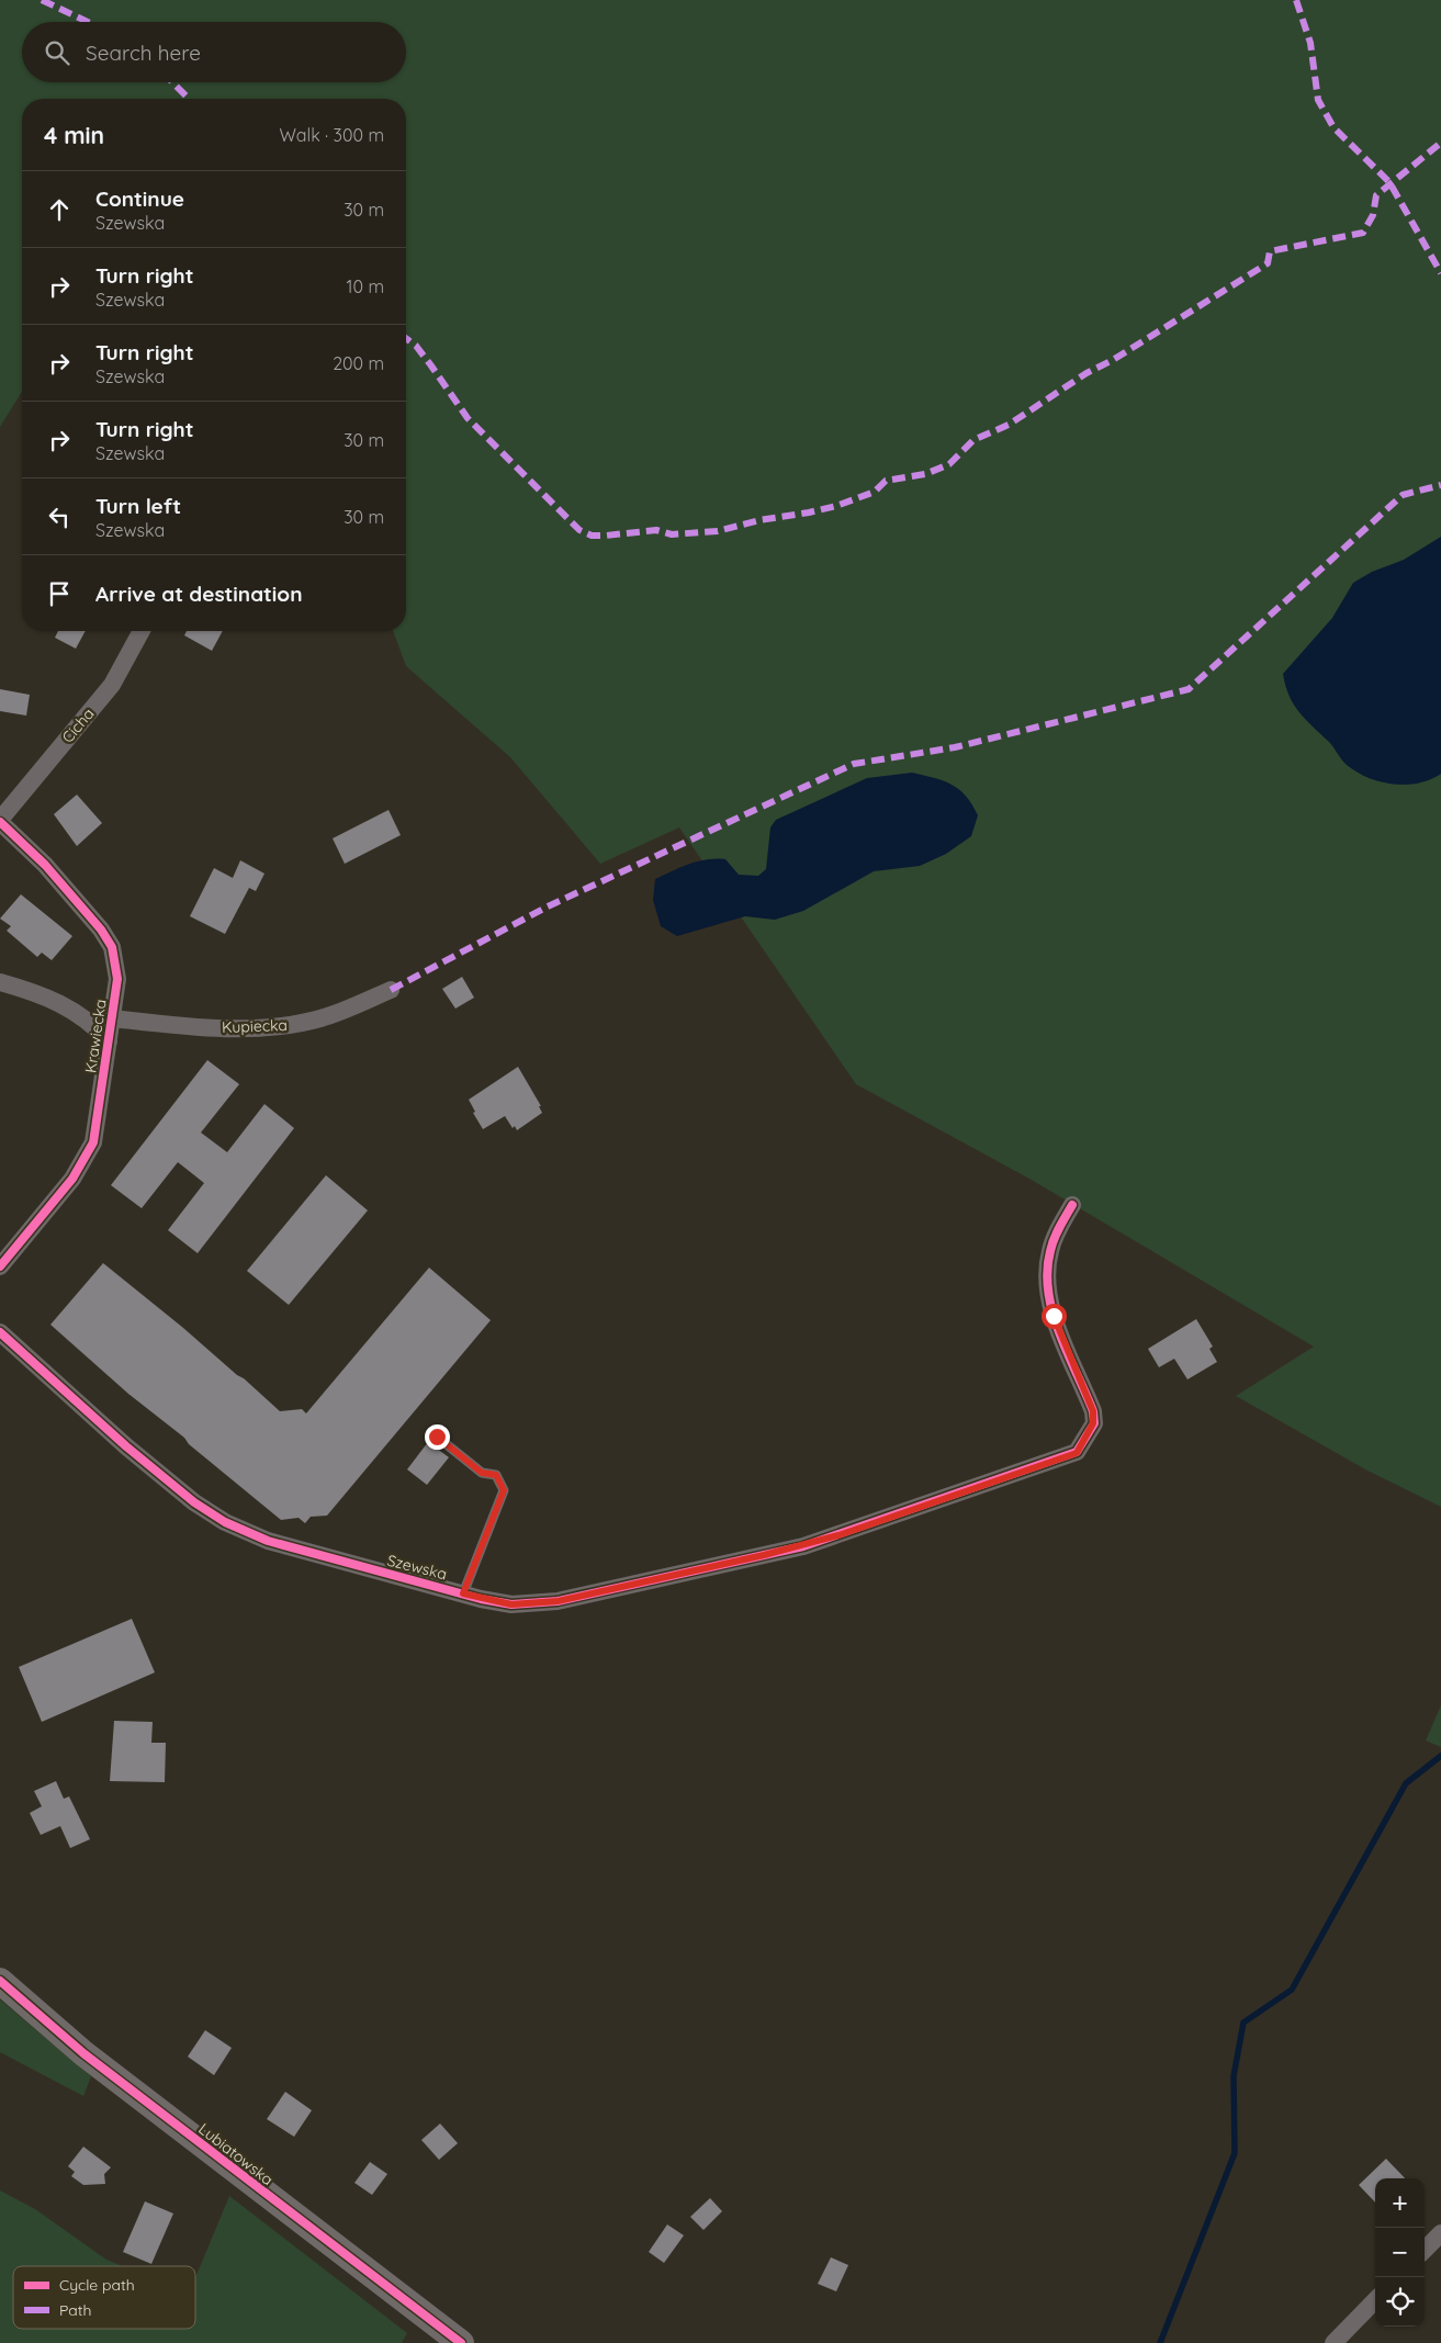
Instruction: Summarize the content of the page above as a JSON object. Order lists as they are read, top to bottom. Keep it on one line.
{"streets":{"street":["Cicha","Kupiecka","Krawiecka","Szewska","Lubiatowska"]},"crossings":[["Cicha","Krawiecka"],["Kupiecka","Krawiecka"]],"legend":["Cycle path","Path"],"page":{"search":"Search here","heading":["4 min","Walk · 300 m"],"list":[["Continue","Szewska","30 m"],["Turn right","Szewska","10 m"],["Turn right","Szewska","200 m"],["Turn right","Szewska","30 m"],["Turn left","Szewska","30 m"],"Arrive at destination"],"map_buttons":["+","−"]}}
